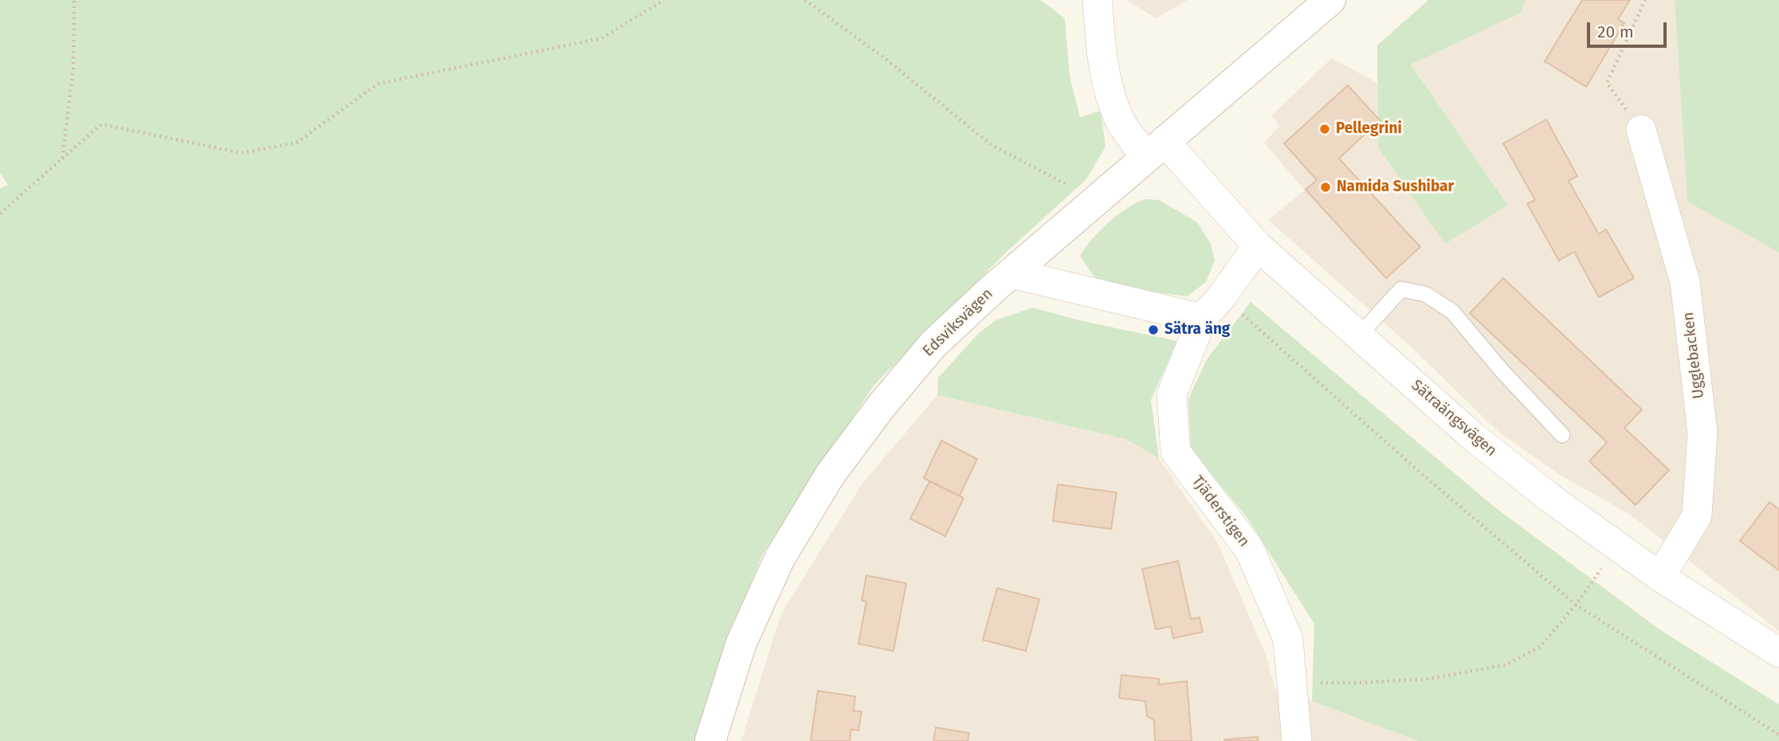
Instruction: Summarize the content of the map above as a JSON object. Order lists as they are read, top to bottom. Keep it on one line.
{"streets":{"street":["Edsviksvägen","Ugglebacken","Sätraängsvägen","Tjäderstigen"]},"crossings":[["Edsviksvägen","Sätraängsvägen"],["Ugglebacken","Sätraängsvägen"],["Sätraängsvägen","Tjäderstigen"]],"places":["Pellegrini","Namida Sushibar","Sätra äng"],"scale_bar":"20 m"}
